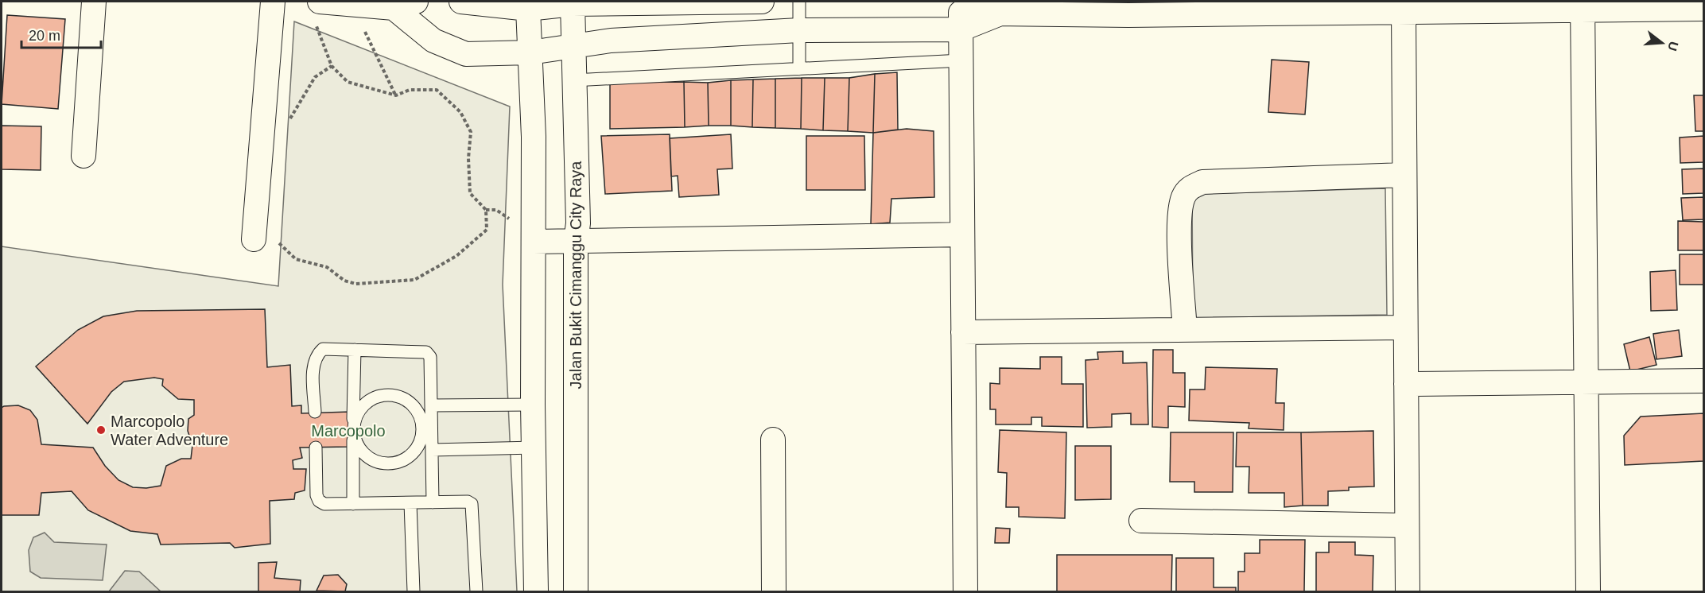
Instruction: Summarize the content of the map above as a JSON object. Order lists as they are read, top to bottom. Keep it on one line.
{"streets":{"street":["Jalan Bukit Cimanggu City Raya"]},"parks":["Marcopolo"],"places":["Marcopolo Water Adventure"],"scale_bar":"20 m","north":"right"}
